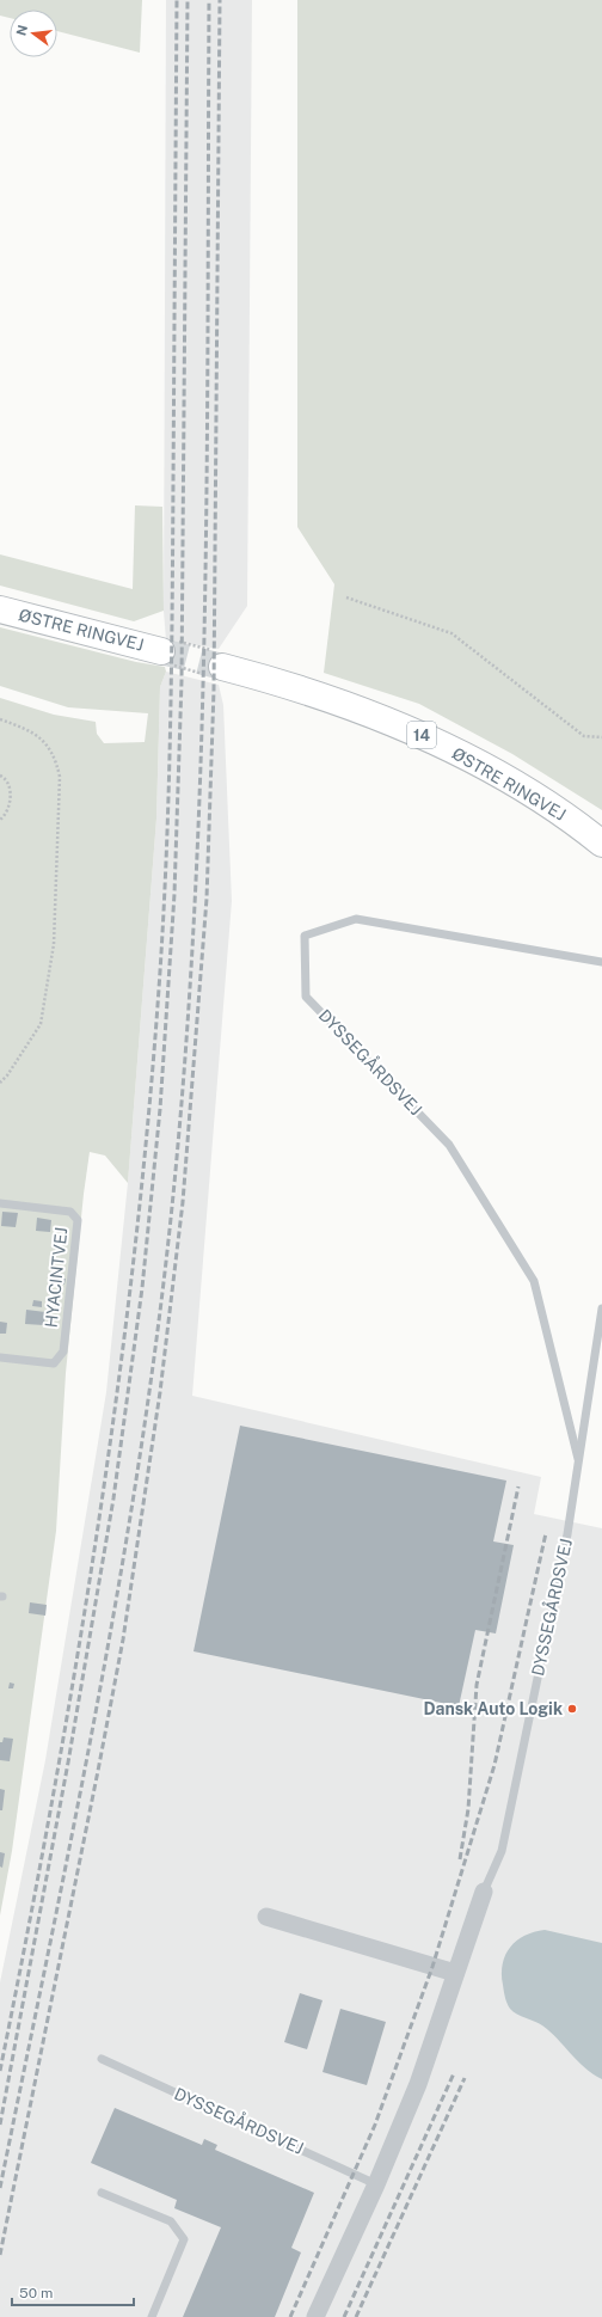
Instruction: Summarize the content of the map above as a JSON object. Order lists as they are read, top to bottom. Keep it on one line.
{"streets":{"main road":["ØSTRE RINGVEJ","14"],"street":["DYSSEGÅRDSVEJ"],"lane":["HYACINTVEJ"]},"places":["Dansk Auto Logik"],"scale_bar":"50 m","north":"left"}
